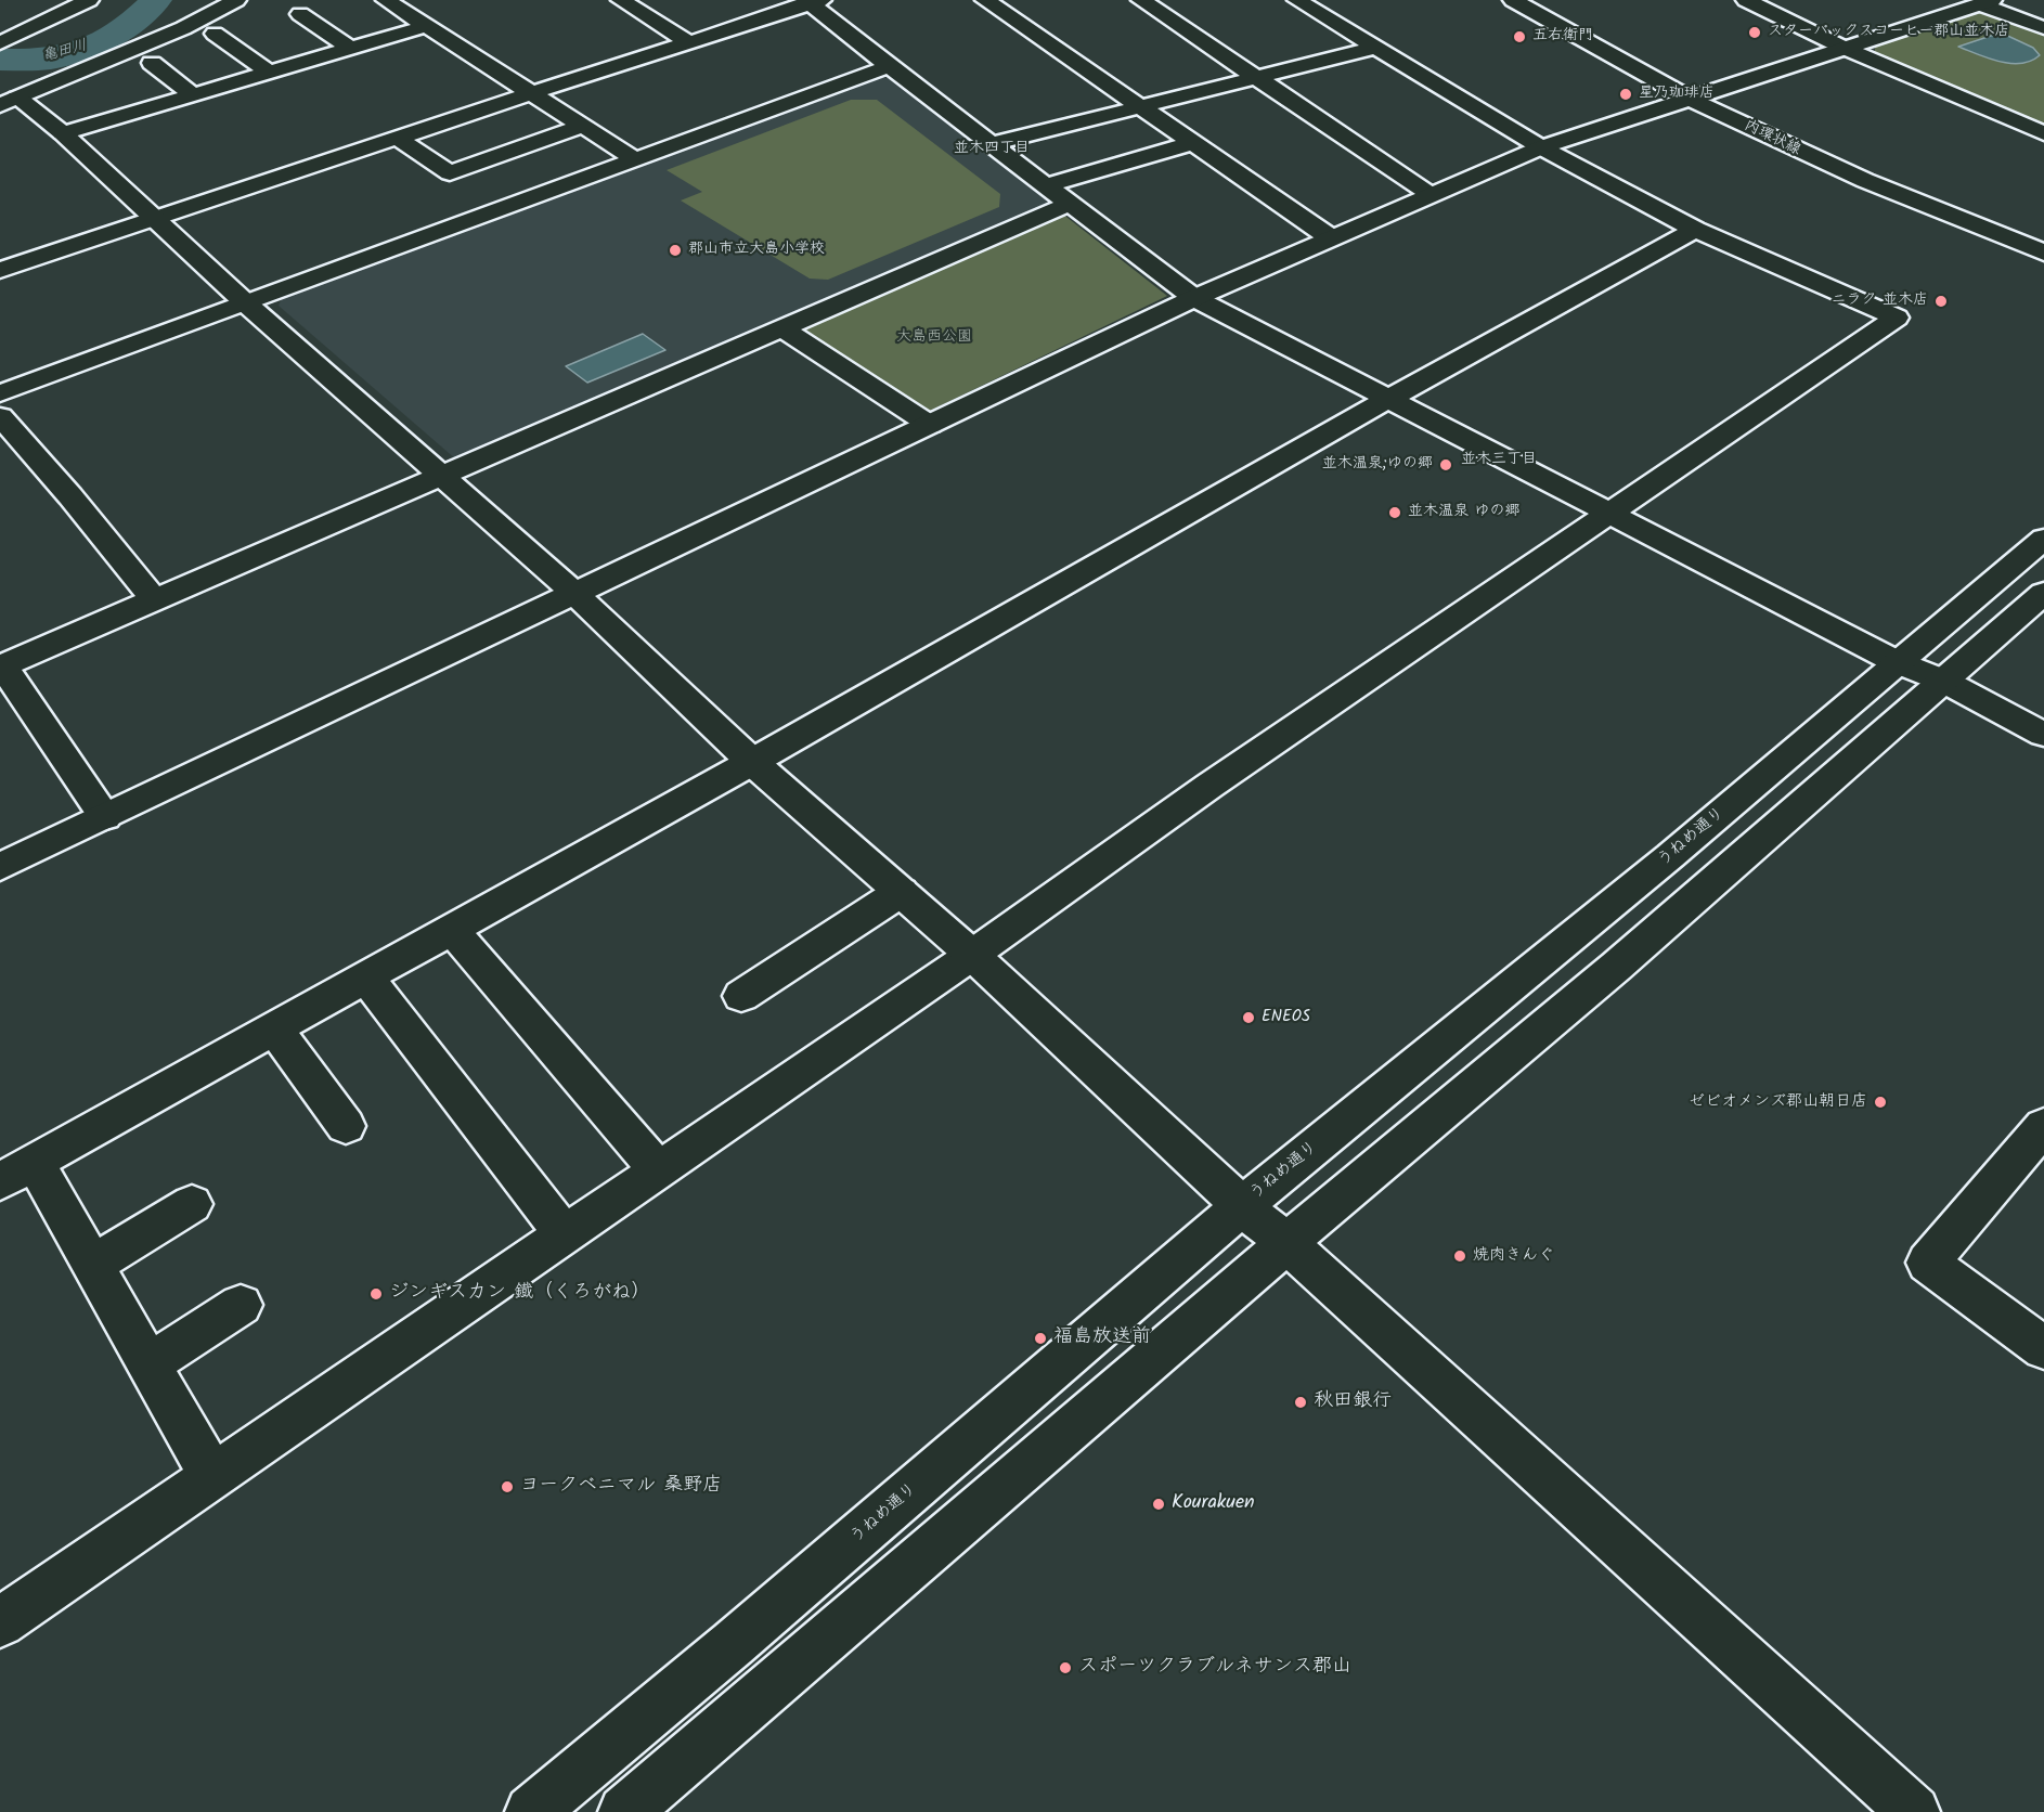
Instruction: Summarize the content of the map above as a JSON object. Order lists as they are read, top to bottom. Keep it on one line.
{"streets":{"street":["内環状線","うねめ通り"]},"districts":["並木四丁目","並木三丁目"],"water":["亀田川"],"parks":["大島西公園"],"places":["スターバックスコーヒー郡山並木店","五右衛門","星乃珈琲店","郡山市立大島小学校","ニラク 並木店","並木温泉;ゆの郷","並木温泉 ゆの郷","ENEOS","ゼビオメンズ郡山朝日店","焼肉きんぐ","ジンギスカン 鐡（くろがね）","福島放送前","秋田銀行","ヨークベニマル 桑野店","Kourakuen","スポーツクラブルネサンス郡山"]}
